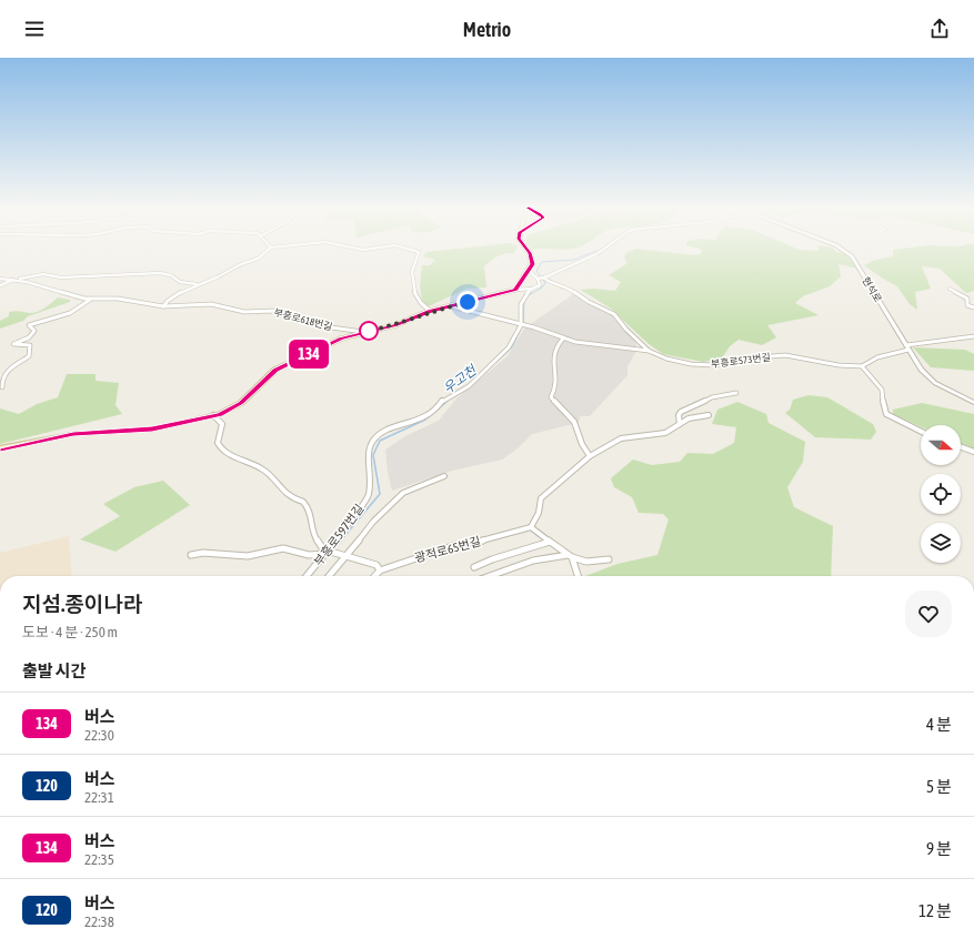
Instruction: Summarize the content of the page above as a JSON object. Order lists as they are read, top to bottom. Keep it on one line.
{"streets":{"street":["현석로","부흥로618번길","부흥로573번길","부흥로597번길","광적로65번길"]},"crossings":[["현석로","부흥로573번길"],["부흥로573번길","부흥로597번길"]],"water":["우고천"],"lines":["bus line 134"],"north":"right","page":{"header":"Metrio","on_map":"134","heading":[["지섬.종이나라","도보 · 4 분 · 250 m"],"출발 시간"],"list":[{"mark":"134","name":"버스","note":"22:30","value":"4 분"},{"mark":"120","name":"버스","note":"22:31","value":"5 분"},{"mark":"134","name":"버스","note":"22:35","value":"9 분"},{"mark":"120","name":"버스","note":"22:38","value":"12 분"}]}}
